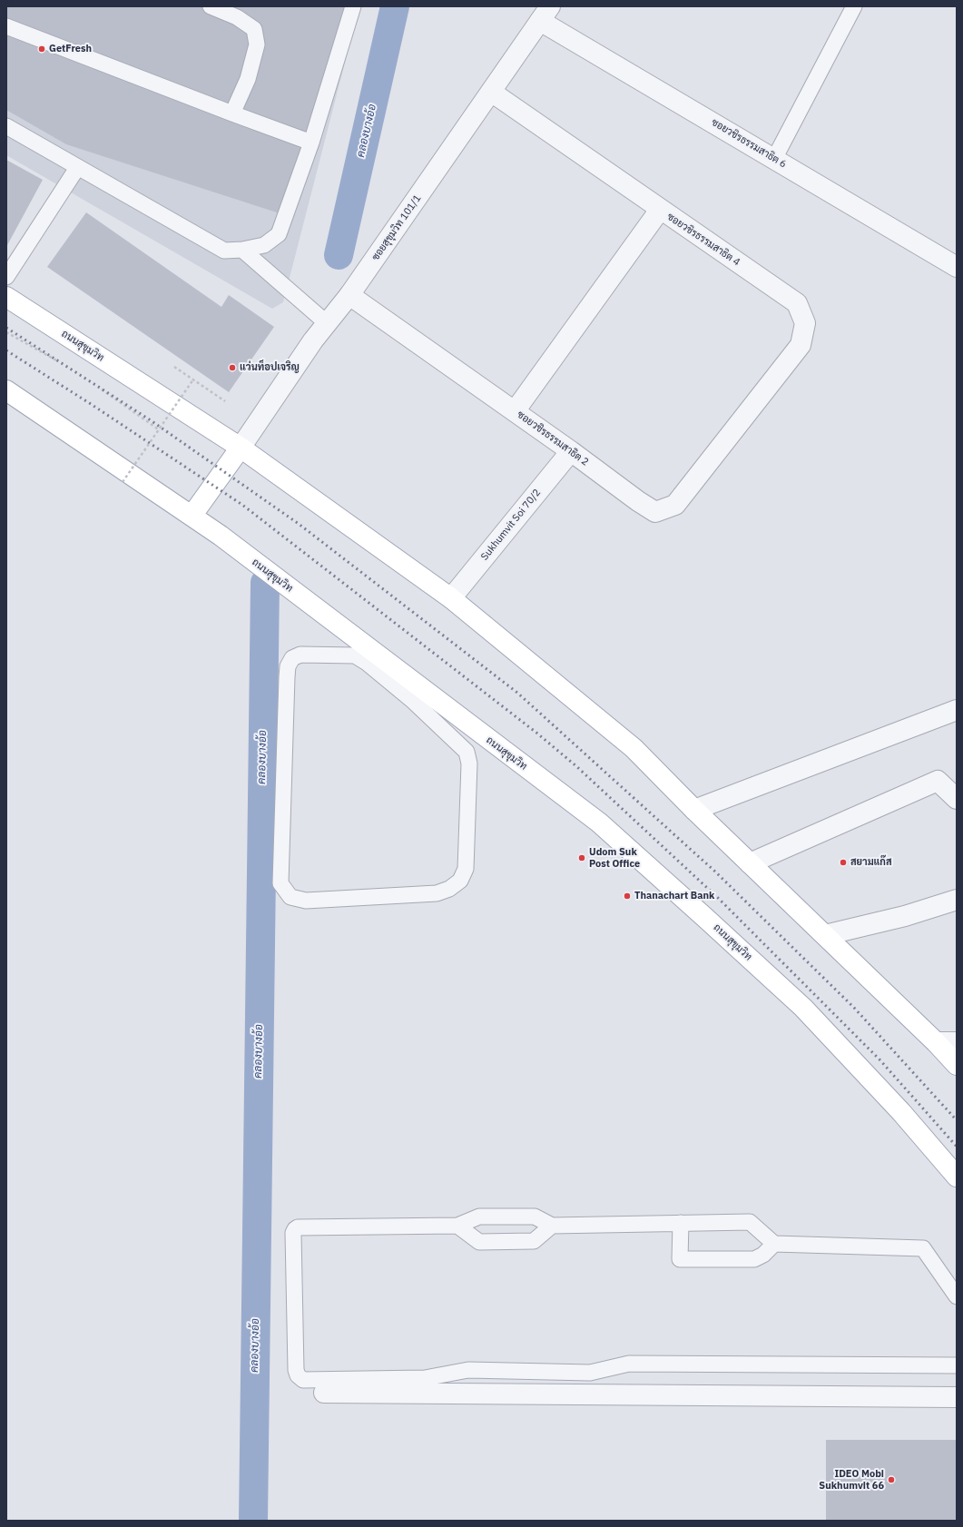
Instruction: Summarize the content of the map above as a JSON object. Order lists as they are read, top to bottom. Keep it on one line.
{"streets":{"main road":["ถนนสุขุมวิท"],"street":["ซอยวชิรธรรมสาธิต 6","ซอยสุขุมวิท 101/1","ซอยวชิรธรรมสาธิต 4","ซอยวชิรธรรมสาธิต 2","Sukhumvit Soi 70/2"]},"crossings":[["ซอยวชิรธรรมสาธิต 6","ซอยสุขุมวิท 101/1"],["ซอยสุขุมวิท 101/1","ซอยวชิรธรรมสาธิต 4"],["ซอยสุขุมวิท 101/1","ถนนสุขุมวิท"],["ซอยสุขุมวิท 101/1","ซอยวชิรธรรมสาธิต 2"],["ซอยวชิรธรรมสาธิต 4","ซอยวชิรธรรมสาธิต 2"],["ถนนสุขุมวิท","Sukhumvit Soi 70/2"],["ซอยวชิรธรรมสาธิต 2","Sukhumvit Soi 70/2"]],"water":["คลองบางอ้อ"],"places":["GetFresh","แว่นท็อปเจริญ","Udom Suk Post Office","สยามแก๊ส","Thanachart Bank","IDEO Mobi Sukhumvit 66"]}
